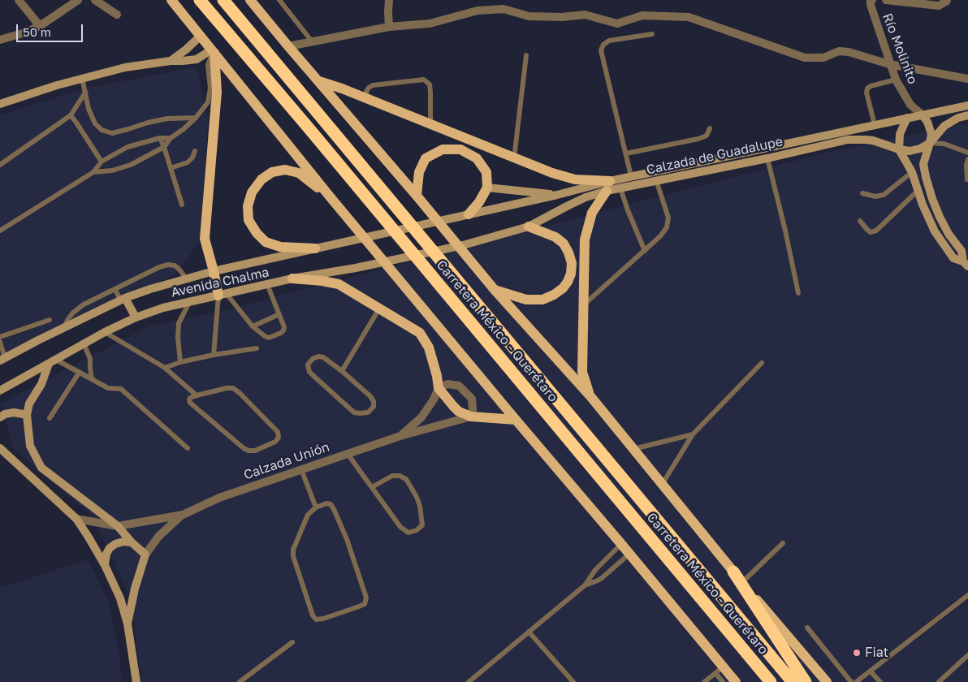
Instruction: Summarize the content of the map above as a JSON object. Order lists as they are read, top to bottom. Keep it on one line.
{"streets":{"highway":["Carretera México - Querétaro"],"main road":["Calzada de Guadalupe","Avenida Chalma","Calzada Unión"],"street":["Río Molinito"]},"crossings":[["Río Molinito","Calzada de Guadalupe"],["Calzada de Guadalupe","Avenida Chalma"]],"places":["Fiat"],"scale_bar":"50 m"}
